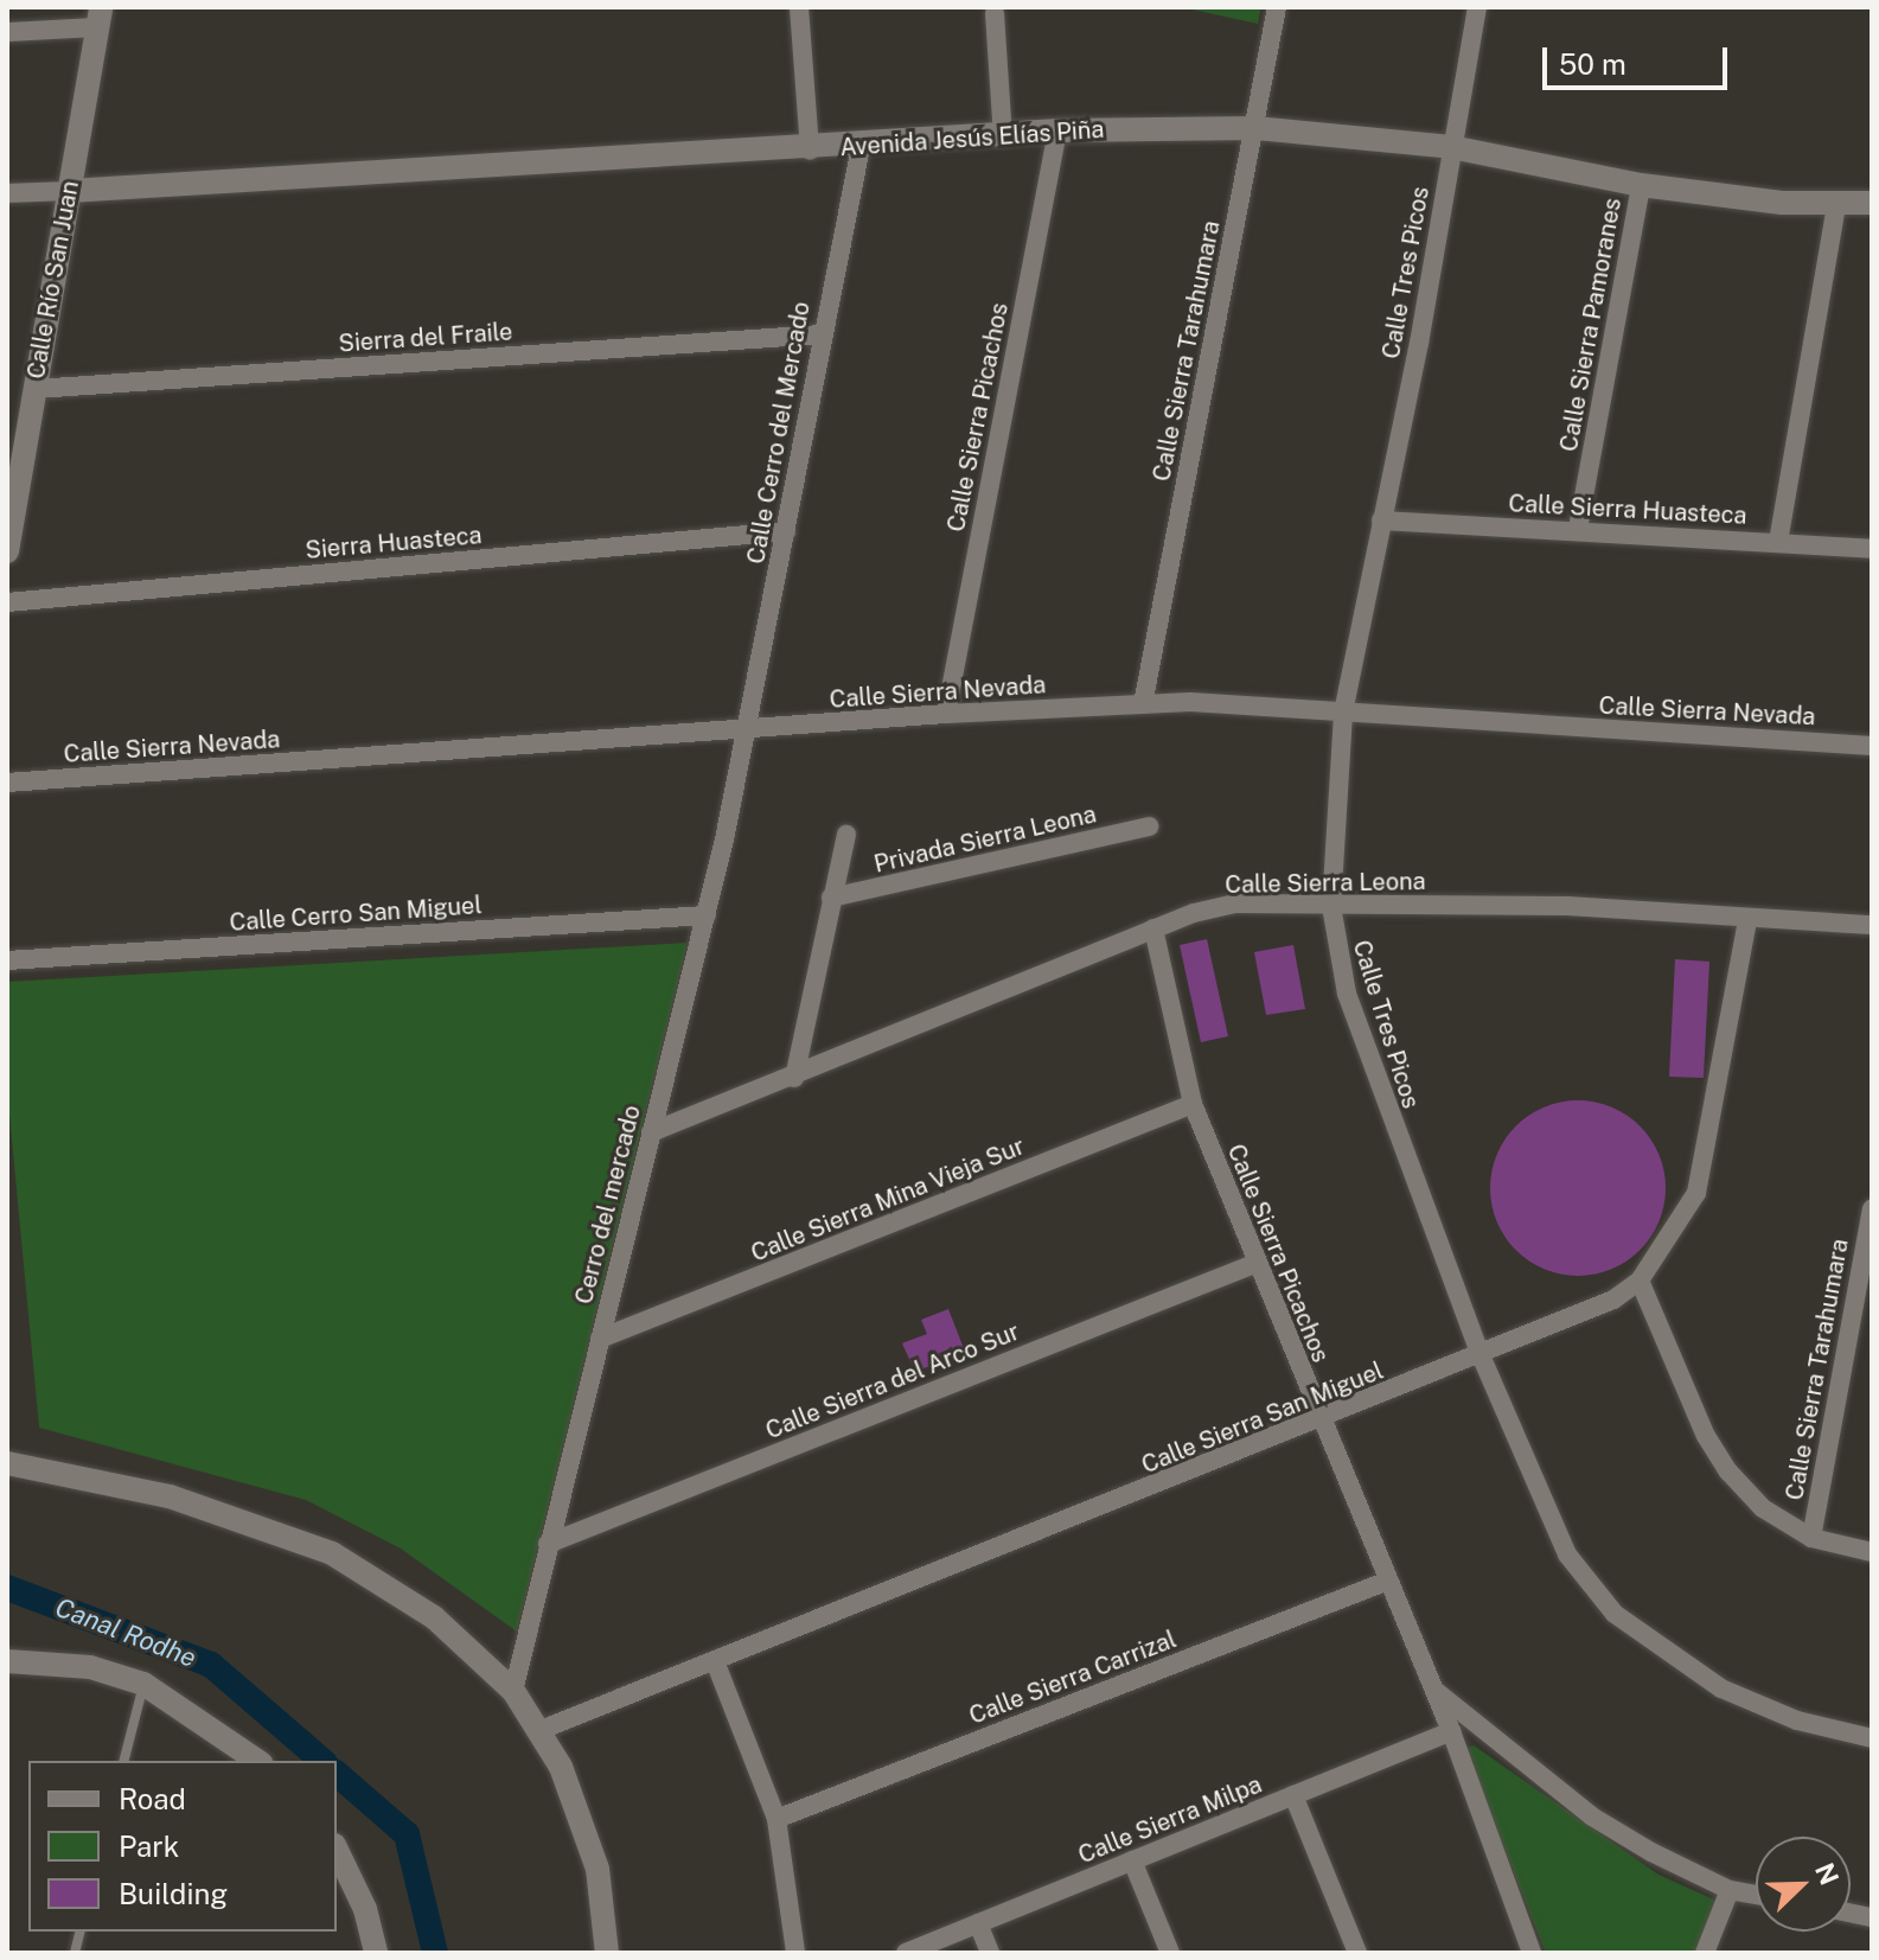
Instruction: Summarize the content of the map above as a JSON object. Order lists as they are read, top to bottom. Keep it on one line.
{"streets":{"street":["Avenida Jesús Elías Piña","Calle Tres Picos","Calle Río San Juan","Calle Sierra Pamoranes","Sierra del Fraile","Calle Sierra Tarahumara","Calle Sierra Picachos","Calle Cerro del Mercado","Calle Sierra Huasteca","Sierra Huasteca","Calle Sierra Nevada","Privada Sierra Leona","Calle Sierra Leona","Calle Cerro San Miguel","Calle Sierra Mina Vieja Sur","Cerro del mercado","Calle Sierra del Arco Sur","Calle Sierra San Miguel","Calle Sierra Carrizal","Calle Sierra Milpa"]},"crossings":[["Avenida Jesús Elías Piña","Calle Tres Picos"],["Avenida Jesús Elías Piña","Calle Río San Juan"],["Avenida Jesús Elías Piña","Calle Sierra Pamoranes"],["Avenida Jesús Elías Piña","Calle Sierra Tarahumara"],["Avenida Jesús Elías Piña","Calle Sierra Picachos"],["Avenida Jesús Elías Piña","Calle Cerro del Mercado"],["Calle Tres Picos","Calle Sierra Huasteca"],["Calle Tres Picos","Calle Sierra Nevada"],["Calle Tres Picos","Calle Sierra Leona"],["Calle Tres Picos","Calle Sierra San Miguel"],["Calle Río San Juan","Sierra del Fraile"],["Calle Sierra Pamoranes","Calle Sierra Huasteca"],["Sierra del Fraile","Calle Cerro del Mercado"],["Calle Sierra Tarahumara","Calle Sierra Nevada"],["Calle Sierra Picachos","Calle Sierra Nevada"],["Calle Sierra Picachos","Calle Sierra Leona"],["Calle Sierra Picachos","Calle Sierra Mina Vieja Sur"],["Calle Sierra Picachos","Calle Sierra del Arco Sur"],["Calle Sierra Picachos","Calle Sierra San Miguel"],["Calle Sierra Picachos","Calle Sierra Carrizal"],["Calle Sierra Picachos","Calle Sierra Milpa"],["Calle Cerro del Mercado","Sierra Huasteca"],["Calle Cerro del Mercado","Calle Sierra Nevada"],["Calle Cerro del Mercado","Cerro del mercado"],["Calle Sierra Nevada","Cerro del mercado"],["Privada Sierra Leona","Calle Sierra Leona"],["Calle Sierra Leona","Cerro del mercado"],["Calle Sierra Leona","Calle Sierra San Miguel"],["Calle Cerro San Miguel","Cerro del mercado"],["Calle Sierra Mina Vieja Sur","Cerro del mercado"],["Cerro del mercado","Calle Sierra del Arco Sur"]],"water":["Canal Rodhe"],"legend":["Road","Park","Building"],"scale_bar":"50 m","north":"top right"}
